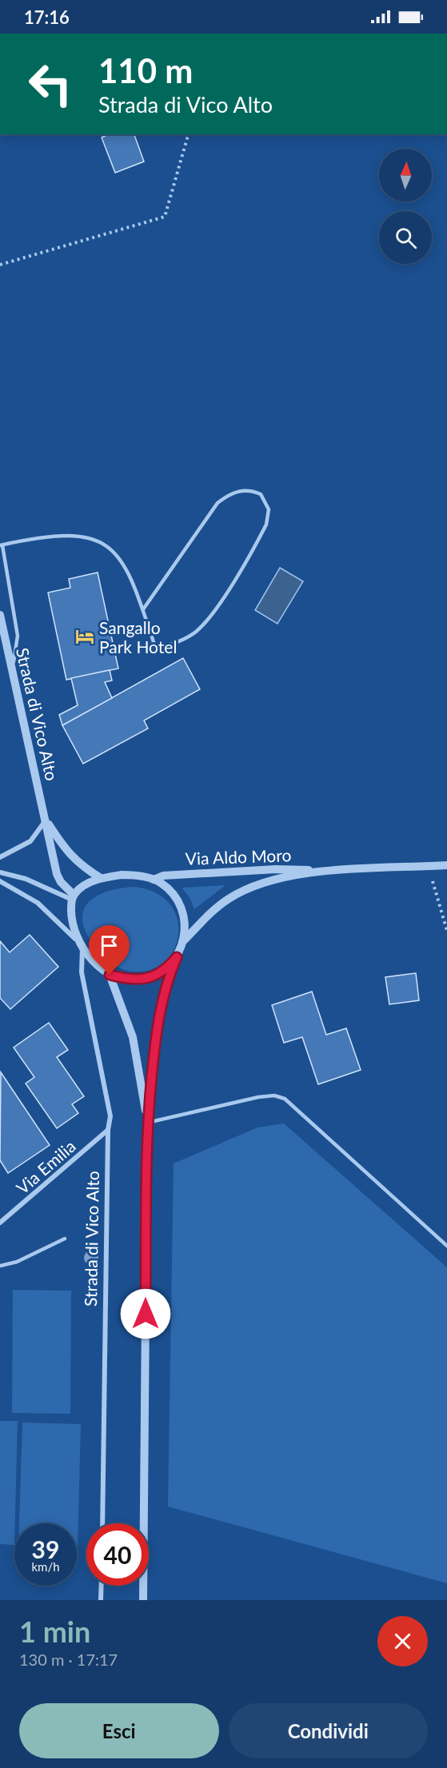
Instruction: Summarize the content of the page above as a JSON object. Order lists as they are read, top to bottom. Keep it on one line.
{"streets":{"street":["Strada di Vico Alto","Via Aldo Moro","Via Emilia"]},"crossings":[["Strada di Vico Alto","Via Aldo Moro"],["Strada di Vico Alto","Via Emilia"]],"places":{"hotel":["Sangallo Park Hotel"]},"north":"top","page":{"status":"17:16","turn":["110 m","Strada di Vico Alto"],"speed":"39 km/h","limit":"40","heading":["1 min","130 m · 17:17"],"buttons":["Esci","Condividi"]}}
